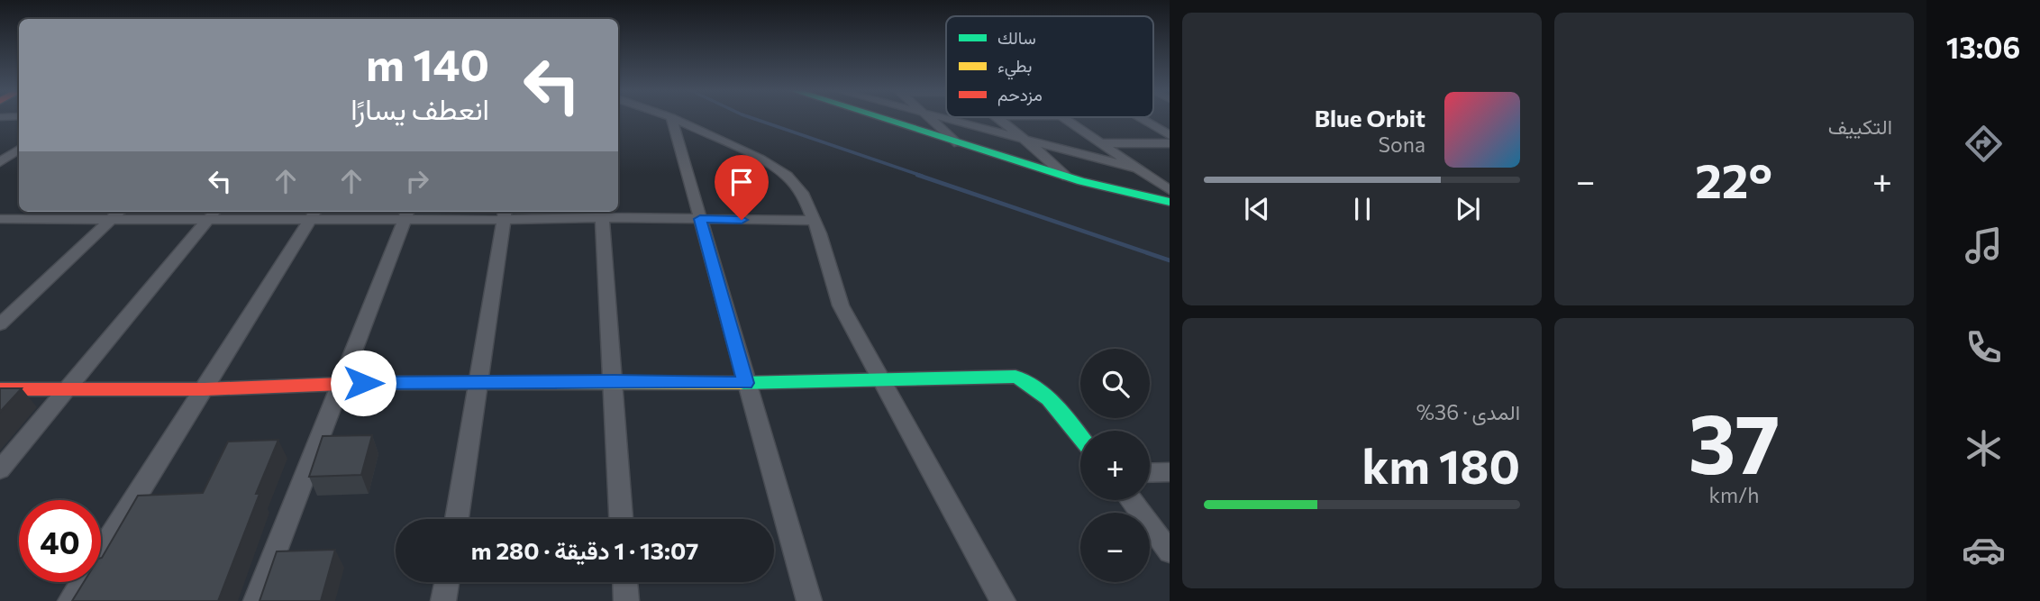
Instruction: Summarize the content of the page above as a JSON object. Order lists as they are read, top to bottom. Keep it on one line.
{"legend":["سالك","بطيء","مزدحم"],"page":{"tabs":"13:06","tile":["التكييف",["37","km/h"],["المدى · 36%","180 km"]],"turn":["140 m","انعطف يسارًا"],"song":["Blue Orbit","Sona"],"heat":["−","22°","+"],"map_buttons":["+","−"],"limit":"40","trip":"13:07 · 1 دقيقة · 280 m"}}
